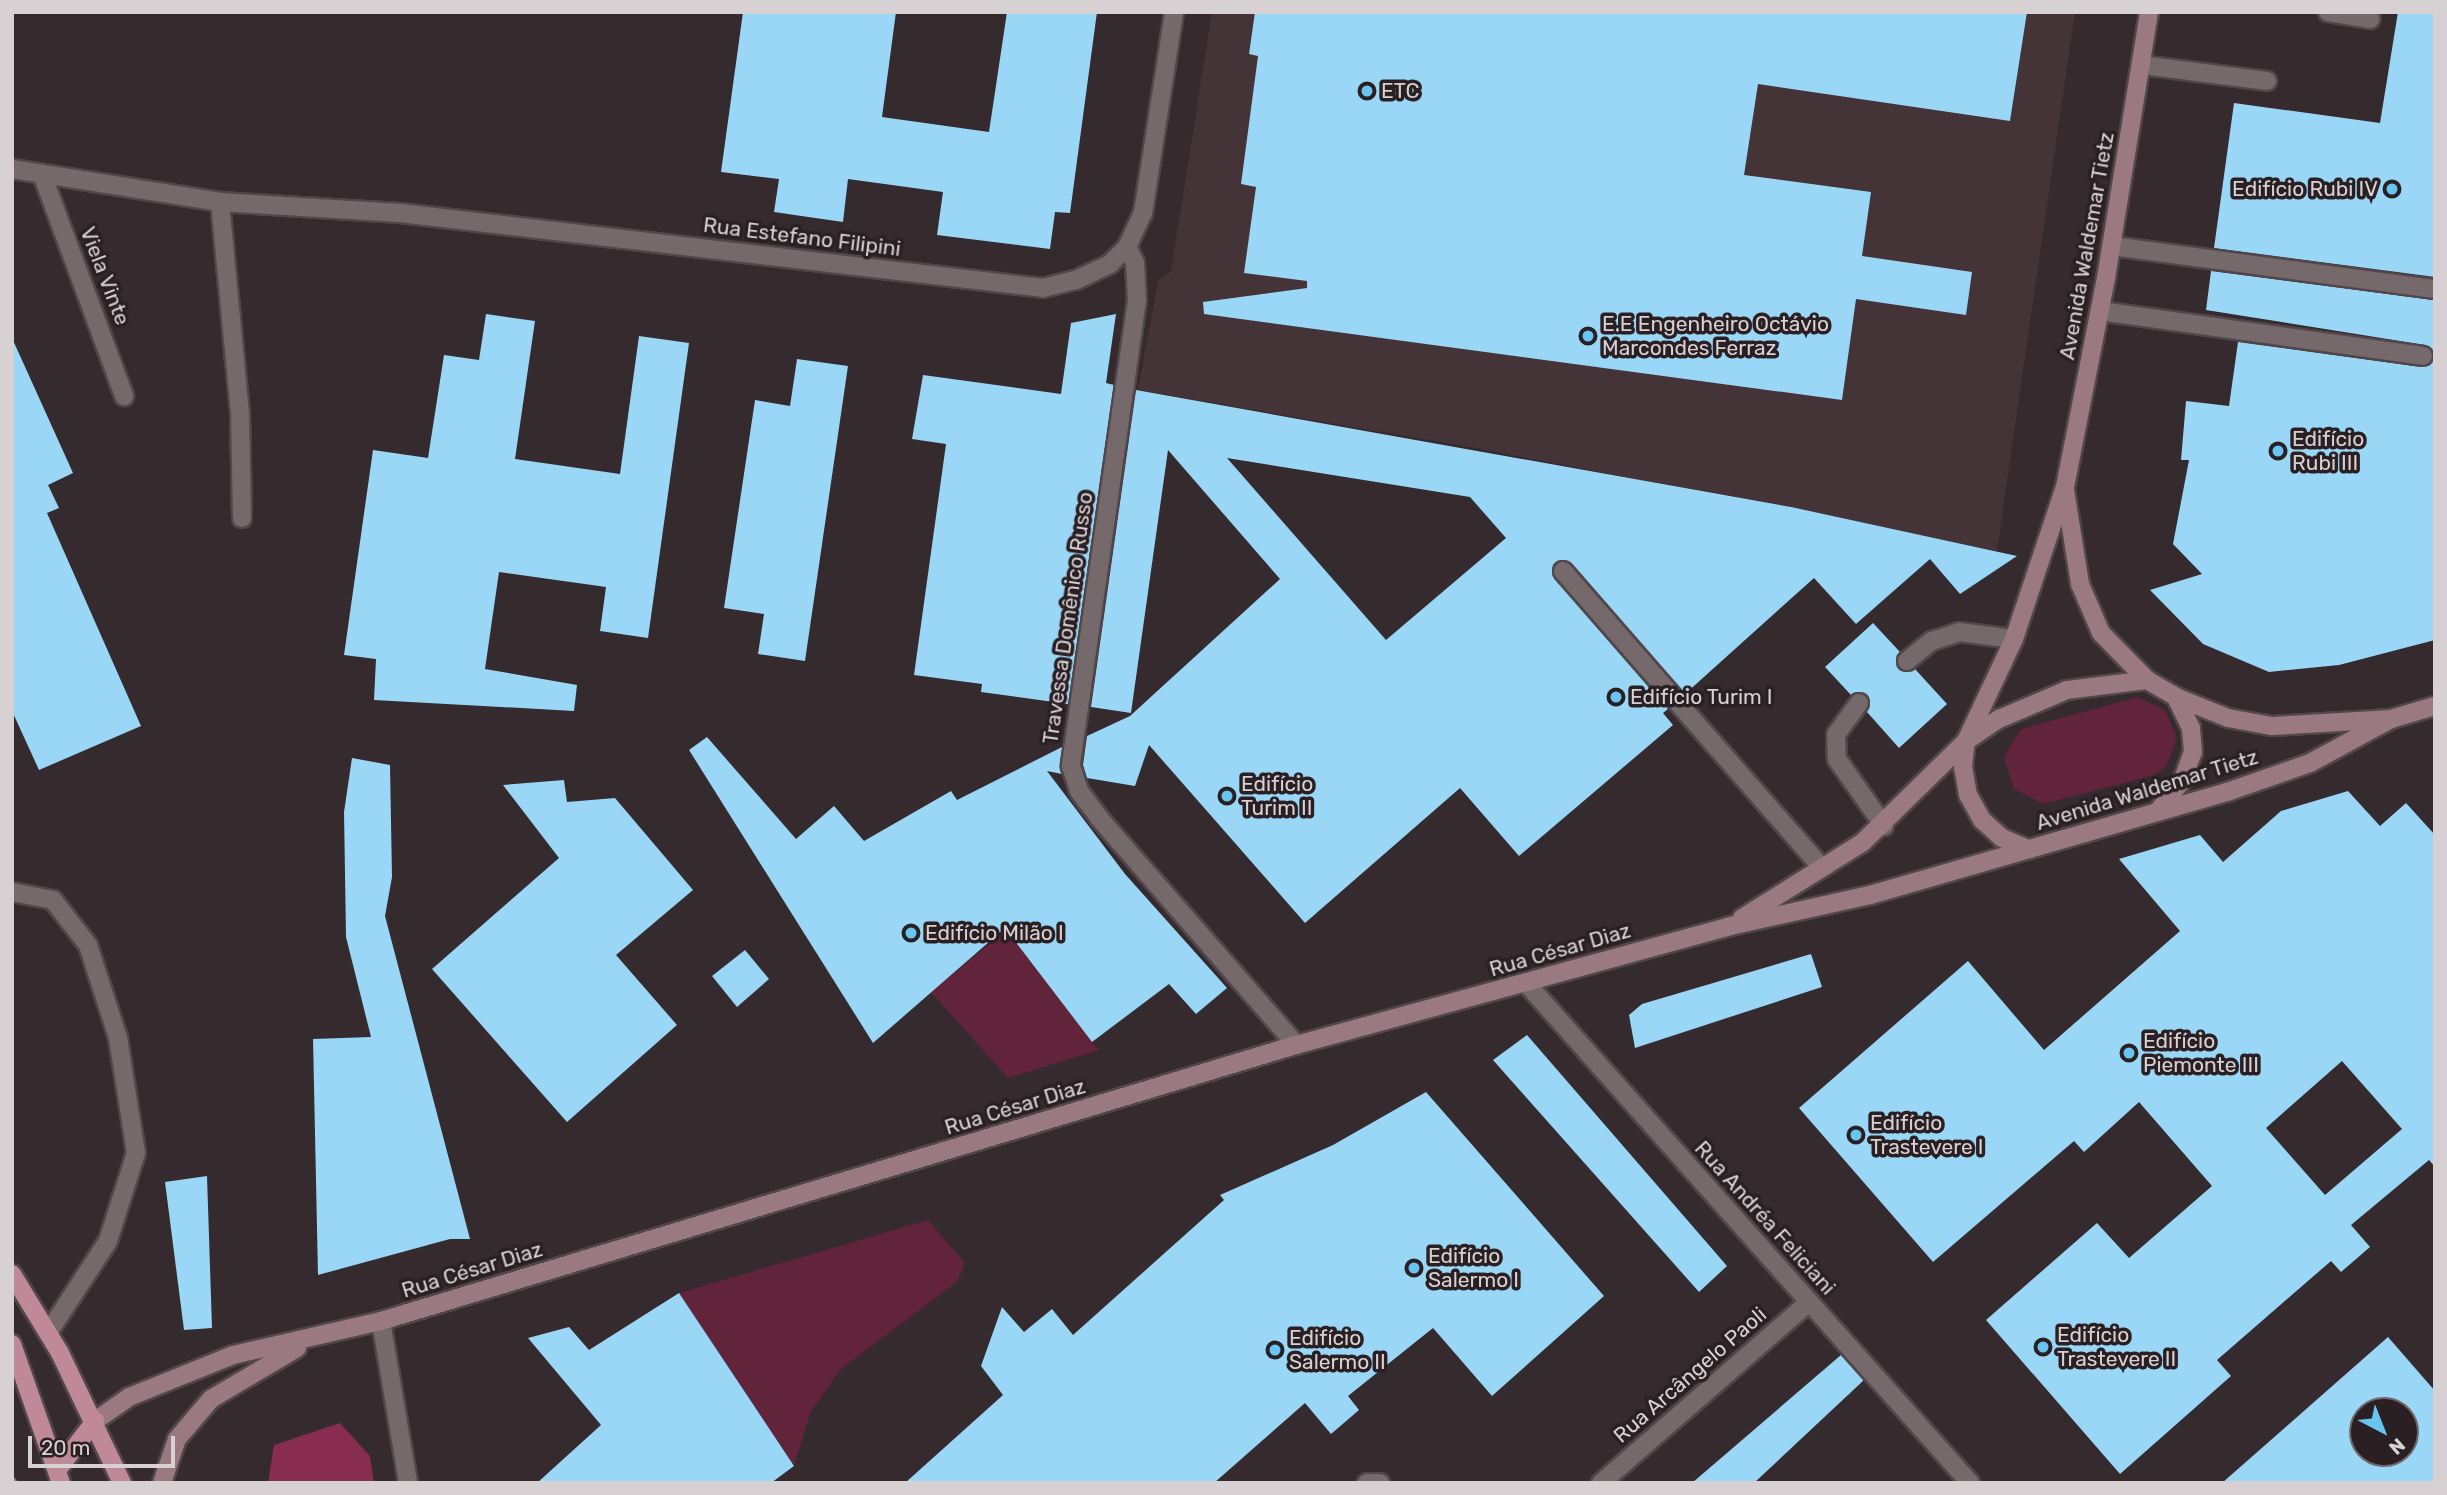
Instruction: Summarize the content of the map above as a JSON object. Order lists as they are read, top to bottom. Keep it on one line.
{"streets":{"street":["Rua Estefano Filipini","Avenida Waldemar Tietz","Viela Vinte","Travessa Domênico Russo","Rua César Diaz","Rua Andréa Feliciani","Rua Arcângelo Paoli"]},"crossings":[["Rua Estefano Filipini","Viela Vinte"],["Rua Estefano Filipini","Travessa Domênico Russo"],["Avenida Waldemar Tietz","Rua César Diaz"],["Travessa Domênico Russo","Rua César Diaz"],["Rua César Diaz","Rua Andréa Feliciani"],["Rua Andréa Feliciani","Rua Arcângelo Paoli"]],"places":["ETC","Edifício Rubi IV","E.E Engenheiro Octávio Marcondes Ferraz","Edifício Rubi III","Edifício Turim I","Edifício Turim II","Edifício Milão I","Edifício Piemonte III","Edifício Trastevere I","Edifício Salermo I","Edifício Trastevere II","Edifício Salermo II"],"scale_bar":"20 m","north":"bottom right"}
